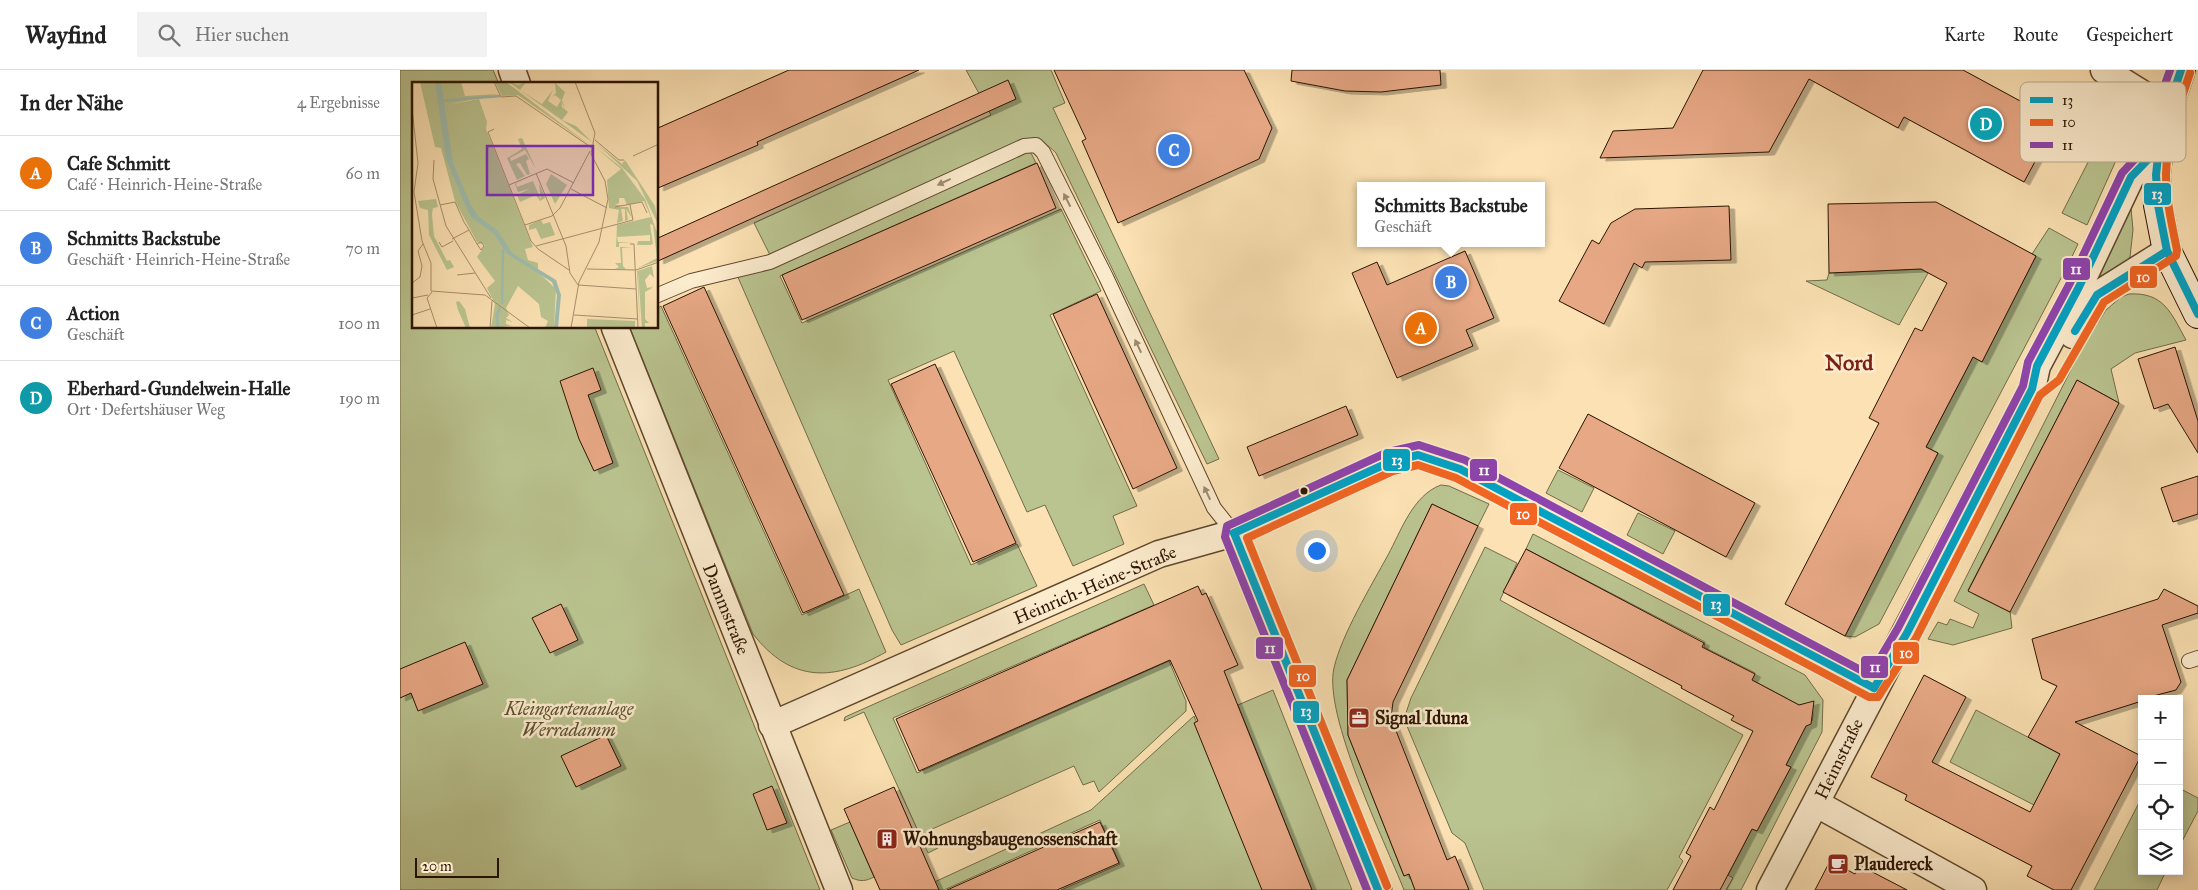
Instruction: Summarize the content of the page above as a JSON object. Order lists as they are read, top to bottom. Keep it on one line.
{"streets":{"street":["Heinrich-Heine-Straße","Dammstraße","Heimstraße"]},"crossings":[["Heinrich-Heine-Straße","Dammstraße"],["Heinrich-Heine-Straße","Heimstraße"]],"districts":["Nord"],"parks":["Kleingartenanlage Werradamm"],"places":{"office":["Signal Iduna"],"building":["Wohnungsbaugenossenschaft"],"cafe":["Plaudereck"]},"lines":["transit line 13","transit line 11","transit line 10"],"legend":["13","10","11"],"scale_bar":"20 m","page":{"header":"Wayfind","search":"Hier suchen","nav":["Karte","Route","Gespeichert"],"heading":["In der Nähe","4 Ergebnisse"],"pins":["D","C","B","A"],"list":[{"mark":"A","name":"Cafe Schmitt","note":"Café · Heinrich-Heine-Straße","value":"60 m"},{"mark":"B","name":"Schmitts Backstube","note":"Geschäft · Heinrich-Heine-Straße","value":"70 m"},{"mark":"C","name":"Action","note":"Geschäft","value":"100 m"},{"mark":"D","name":"Eberhard-Gundelwein-Halle","note":"Ort · Defertshäuser Weg","value":"190 m"}],"popup":["Schmitts Backstube","Geschäft"],"map_buttons":["+","−"],"scale":"20 m"}}
